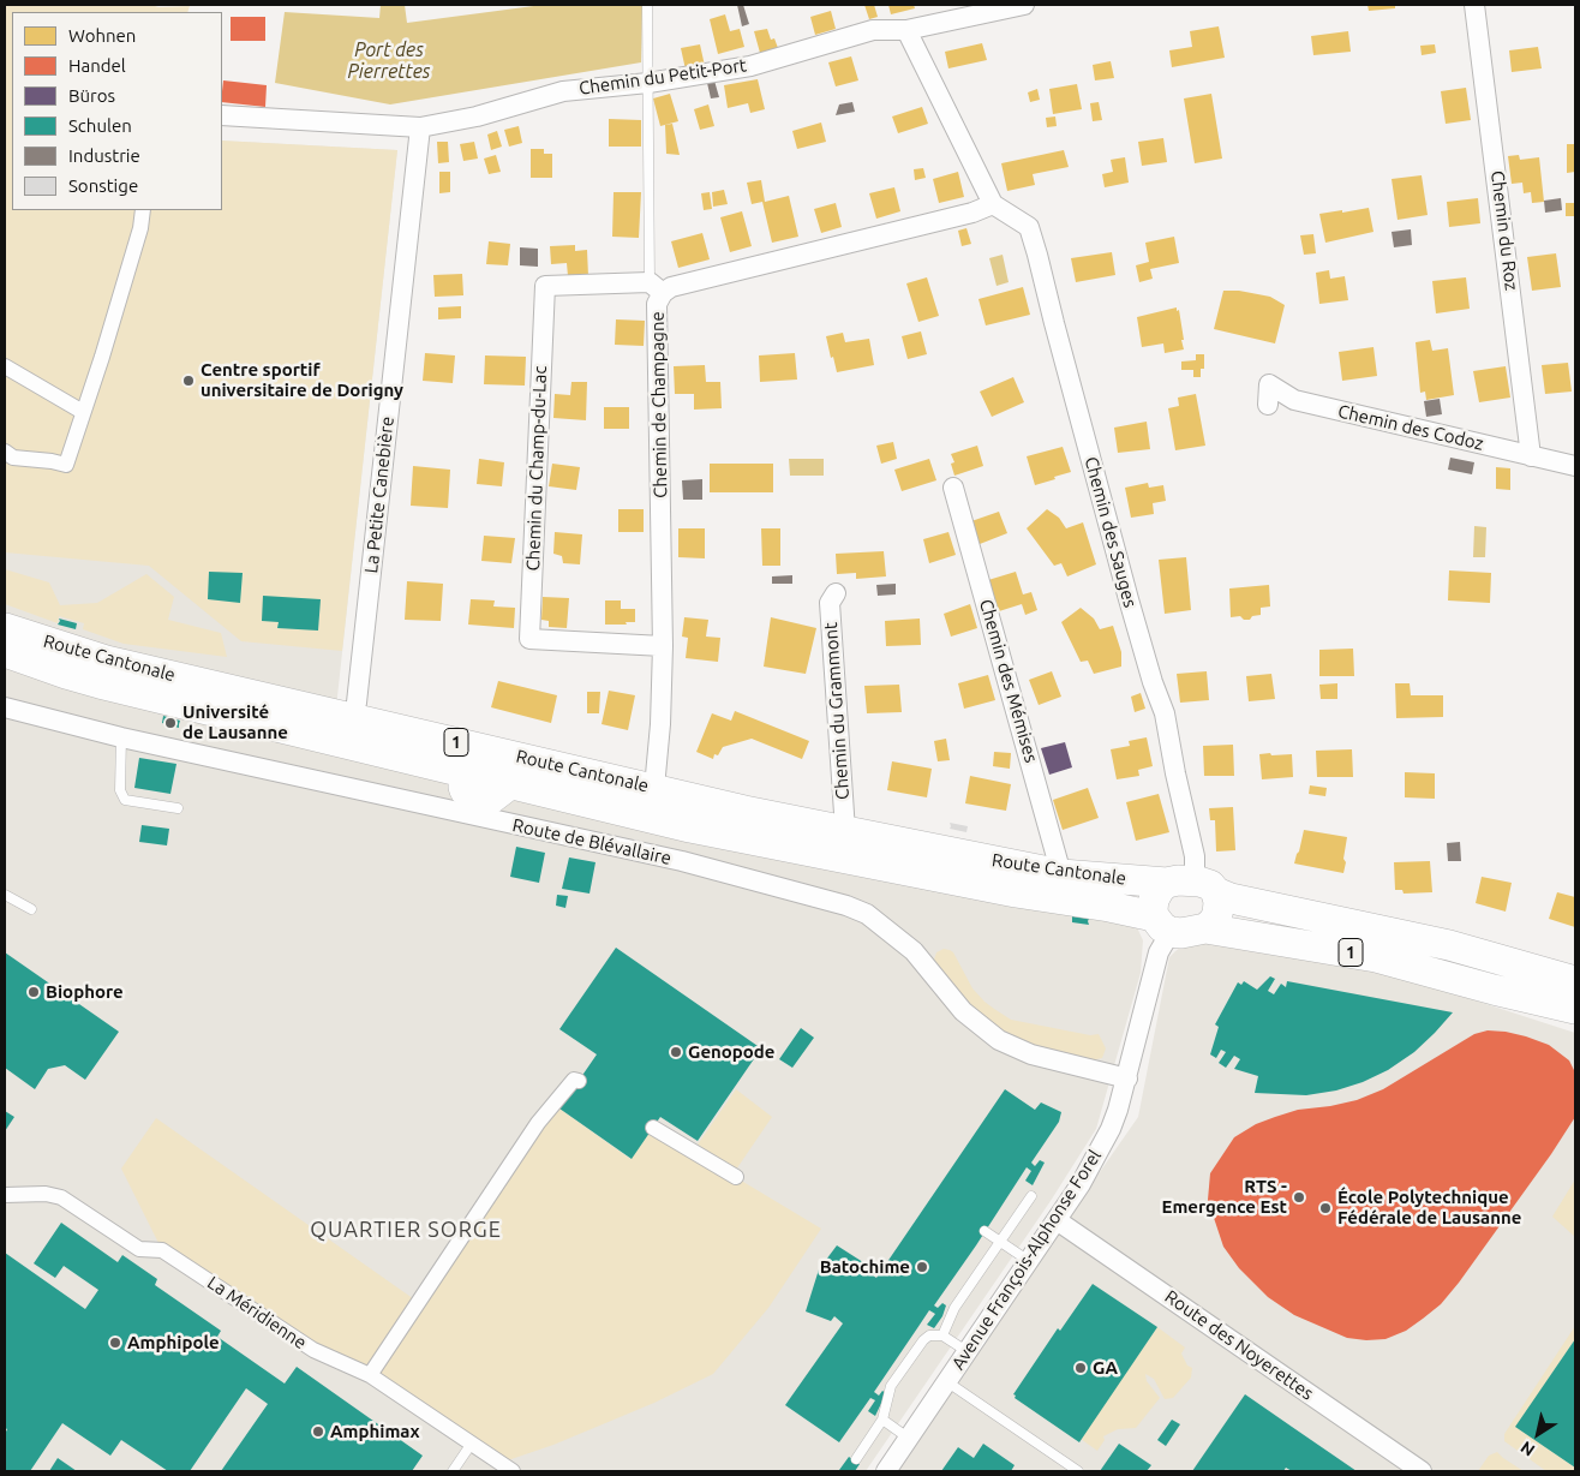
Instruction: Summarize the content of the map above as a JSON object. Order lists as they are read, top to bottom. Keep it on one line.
{"streets":{"main road":["Route Cantonale","1"],"street":["Chemin du Petit-Port","Chemin du Roz","Chemin de Champagne","Chemin des Codoz","Chemin du Champ-du-Lac","La Petite Canebière","Chemin des Sauges","Chemin des Mémises","Chemin du Grammont","Route de Blévallaire","Avenue François-Alphonse Forel","La Méridienne","Route des Noyerettes"]},"crossings":[["Chemin du Petit-Port","La Petite Canebière"],["Chemin du Roz","Chemin des Codoz"],["Chemin de Champagne","Chemin du Champ-du-Lac"],["Chemin de Champagne","Chemin des Sauges"],["Chemin de Champagne","Route Cantonale"],["La Petite Canebière","Route Cantonale"],["Chemin des Sauges","Route Cantonale"],["Chemin des Sauges","1"],["Chemin des Sauges","Avenue François-Alphonse Forel"],["Route Cantonale","Chemin des Mémises"],["Route Cantonale","Chemin du Grammont"],["Route Cantonale","1"],["Route Cantonale","Avenue François-Alphonse Forel"],["1","Avenue François-Alphonse Forel"],["Route de Blévallaire","Avenue François-Alphonse Forel"],["Avenue François-Alphonse Forel","Route des Noyerettes"]],"districts":["QUARTIER SORGE"],"water":["Port des Pierrettes"],"places":["Centre sportif universitaire de Dorigny","Université de Lausanne","Biophore","Genopode","RTS - Emergence Est","École Polytechnique Fédérale de Lausanne","Batochime","Amphipole","GA","Amphimax"],"legend":["Wohnen","Handel","Büros","Schulen","Industrie","Sonstige"],"north":"bottom left"}
